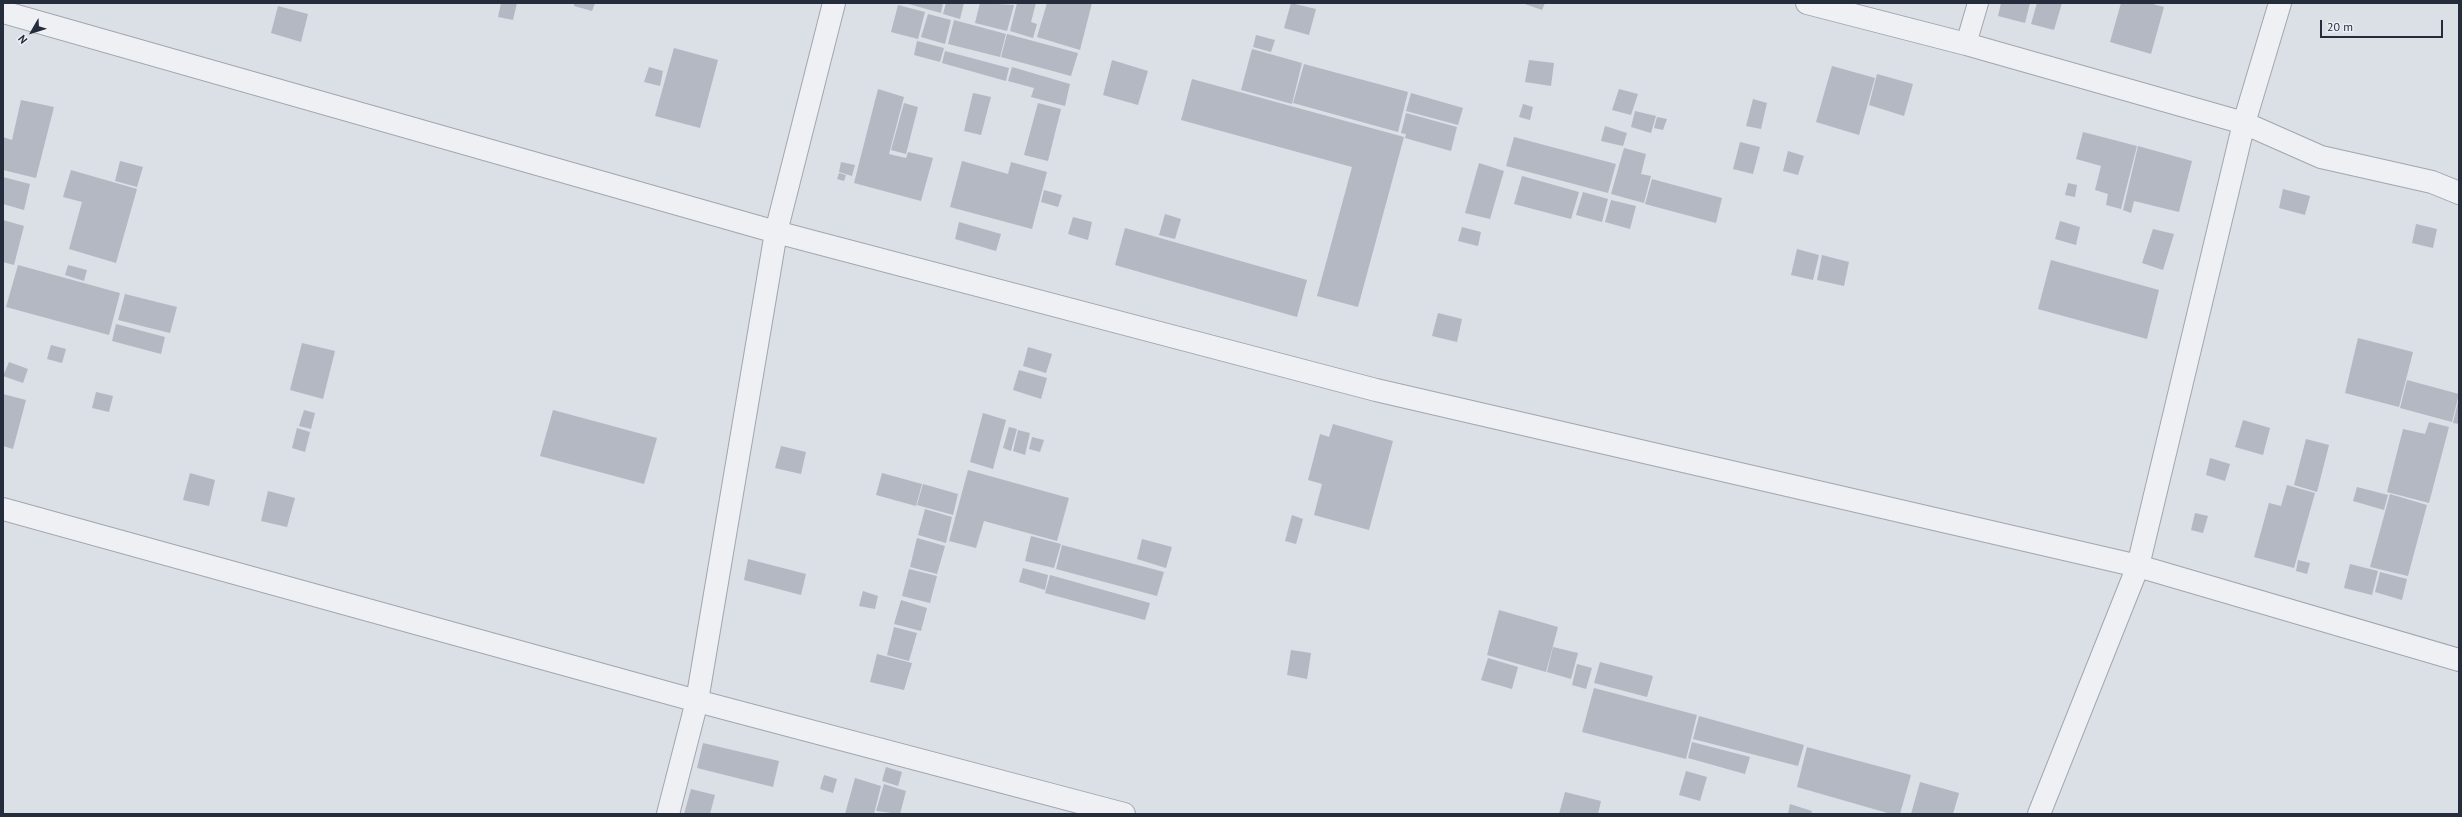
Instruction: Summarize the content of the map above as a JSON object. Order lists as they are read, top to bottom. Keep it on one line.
{"scale_bar":"20 m","north":"bottom left"}
